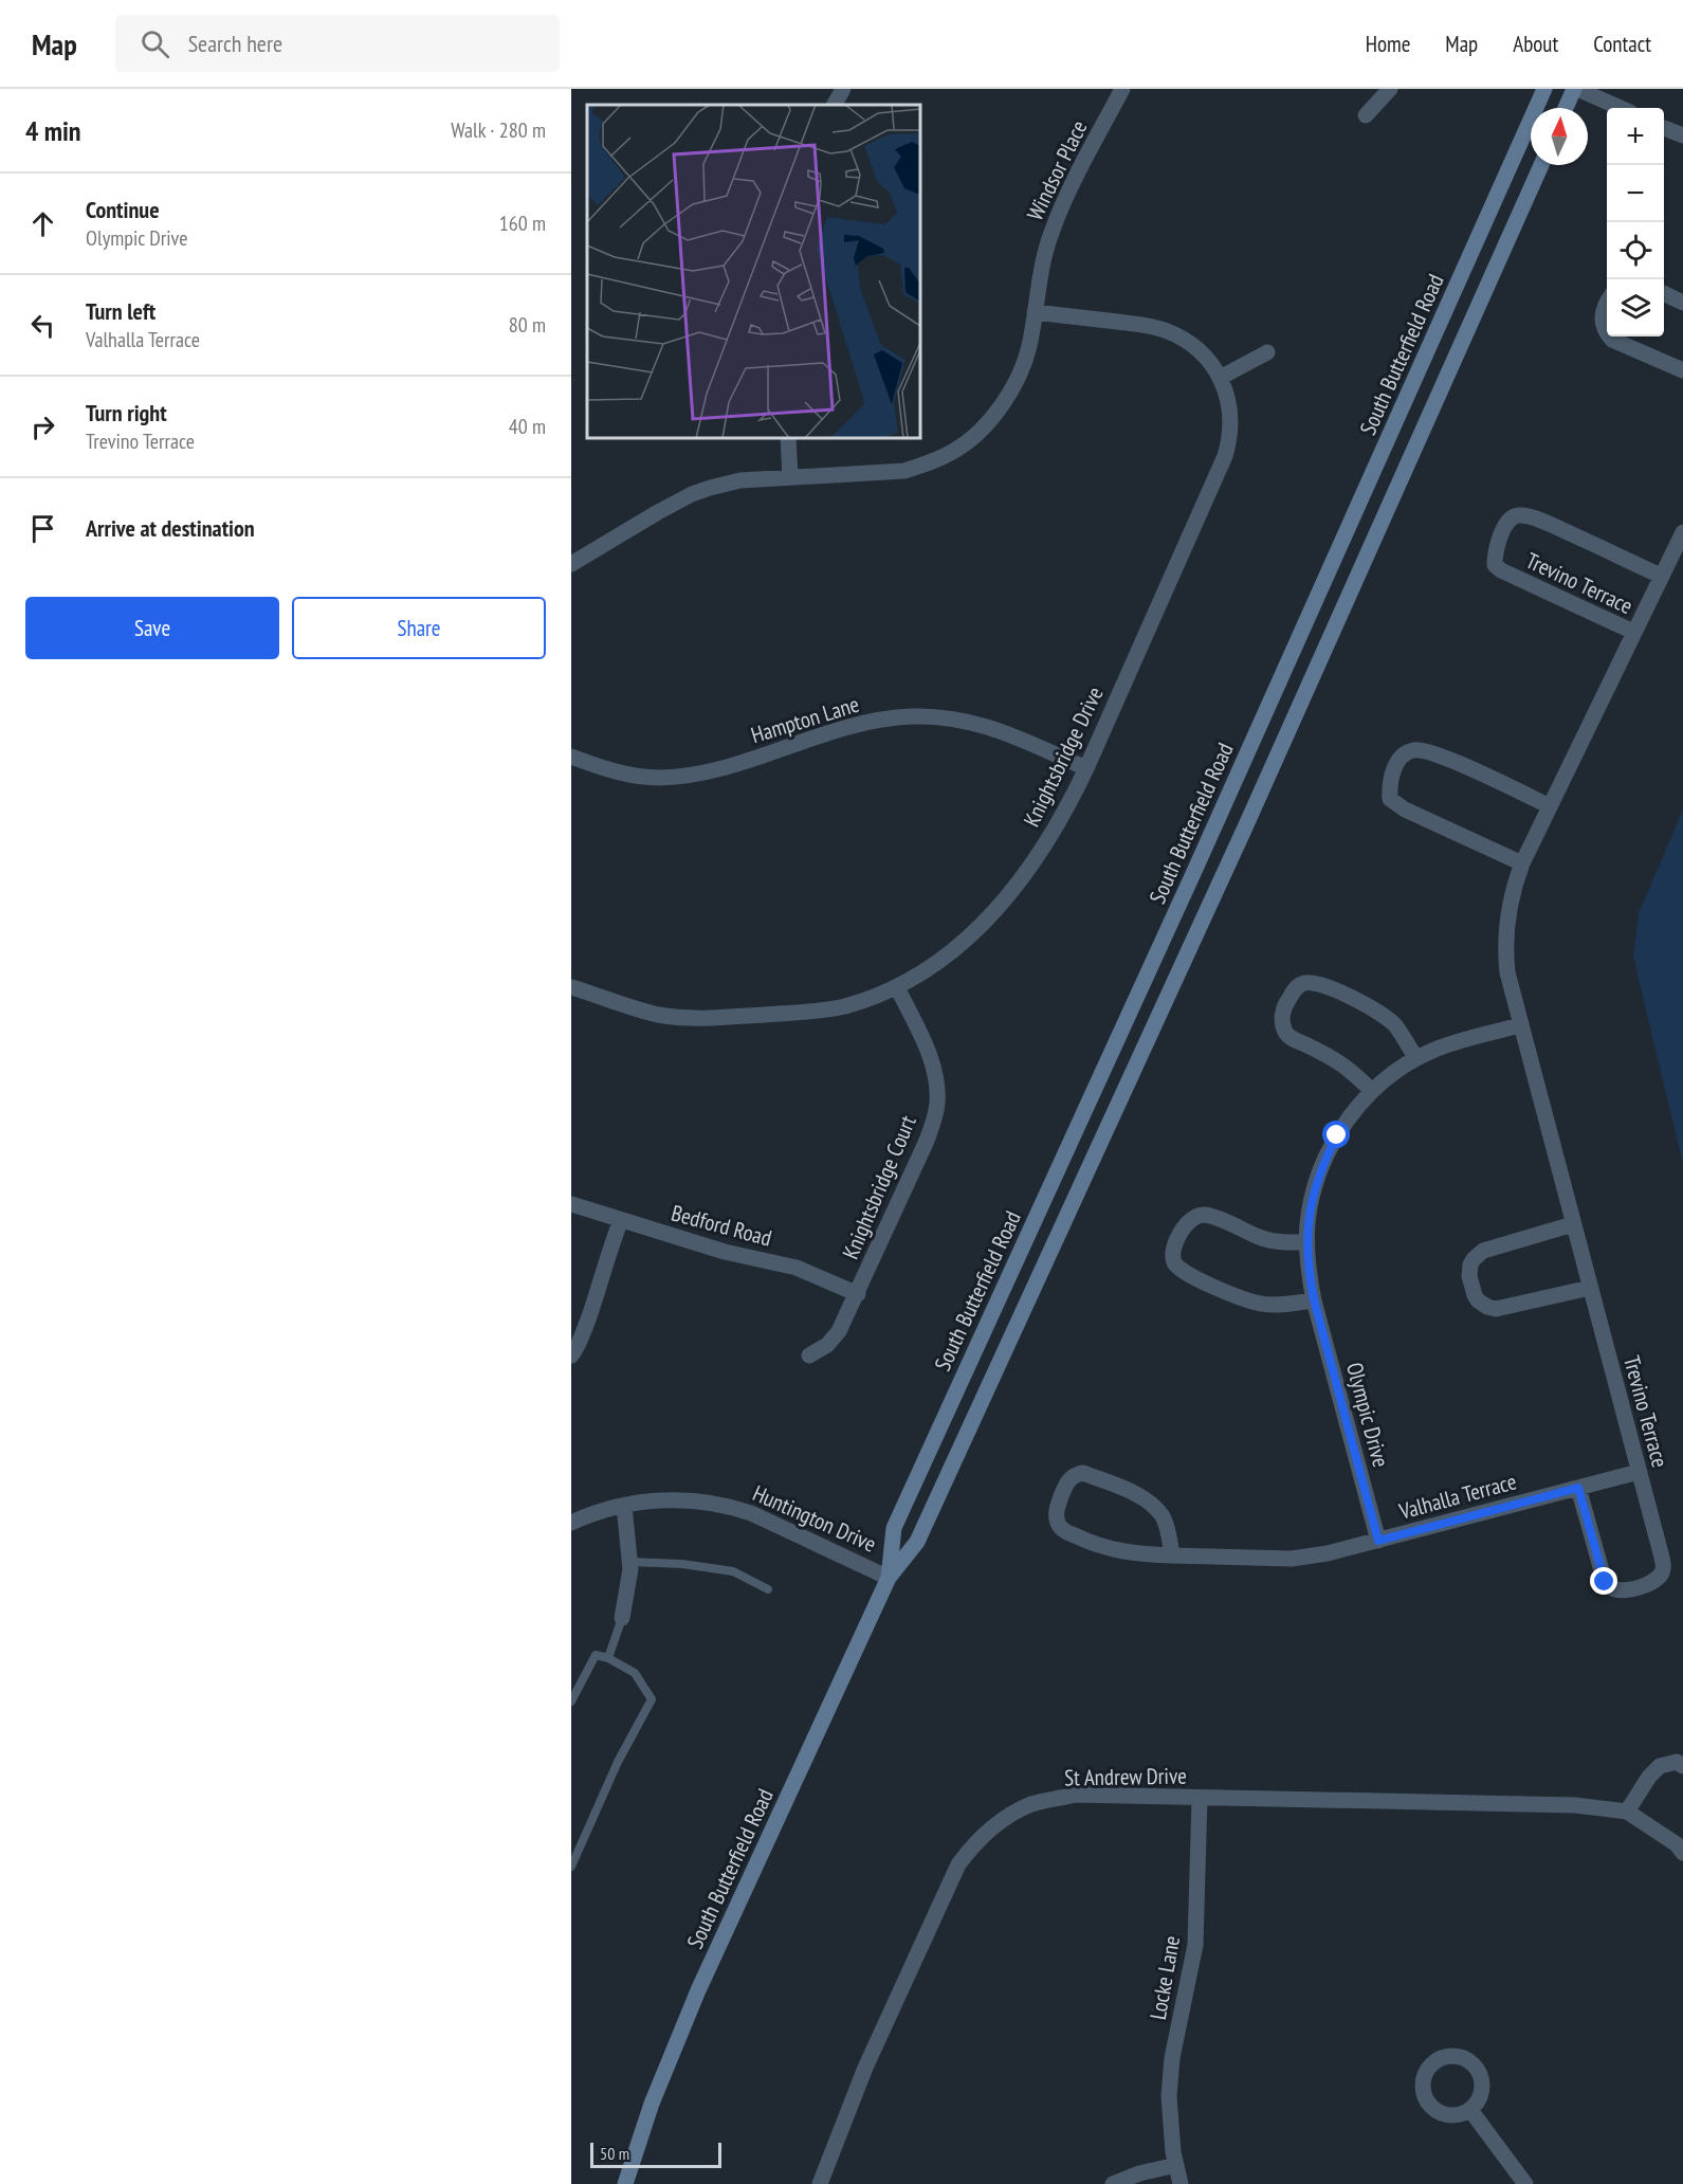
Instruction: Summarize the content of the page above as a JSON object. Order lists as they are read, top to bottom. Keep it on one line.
{"streets":{"main road":["South Butterfield Road"],"street":["Windsor Place","Trevino Terrace","Hampton Lane","Knightsbridge Drive","Knightsbridge Court","Bedford Road","Olympic Drive","Valhalla Terrace","Huntington Drive","St Andrew Drive","Locke Lane"]},"crossings":[["Windsor Place","Knightsbridge Drive"],["South Butterfield Road","Huntington Drive"],["Trevino Terrace","Olympic Drive"],["Trevino Terrace","Valhalla Terrace"],["Hampton Lane","Knightsbridge Drive"],["Knightsbridge Drive","Knightsbridge Court"],["Knightsbridge Court","Bedford Road"],["Olympic Drive","Valhalla Terrace"],["St Andrew Drive","Locke Lane"]],"scale_bar":"50 m","north":"top","page":{"header":"Map","search":"Search here","nav":["Home","Map","About","Contact"],"heading":["4 min","Walk · 280 m"],"map_buttons":["+","−"],"list":[["Continue","Olympic Drive","160 m"],["Turn left","Valhalla Terrace","80 m"],["Turn right","Trevino Terrace","40 m"],"Arrive at destination"],"buttons":["Save","Share"],"scale":"50 m"}}
